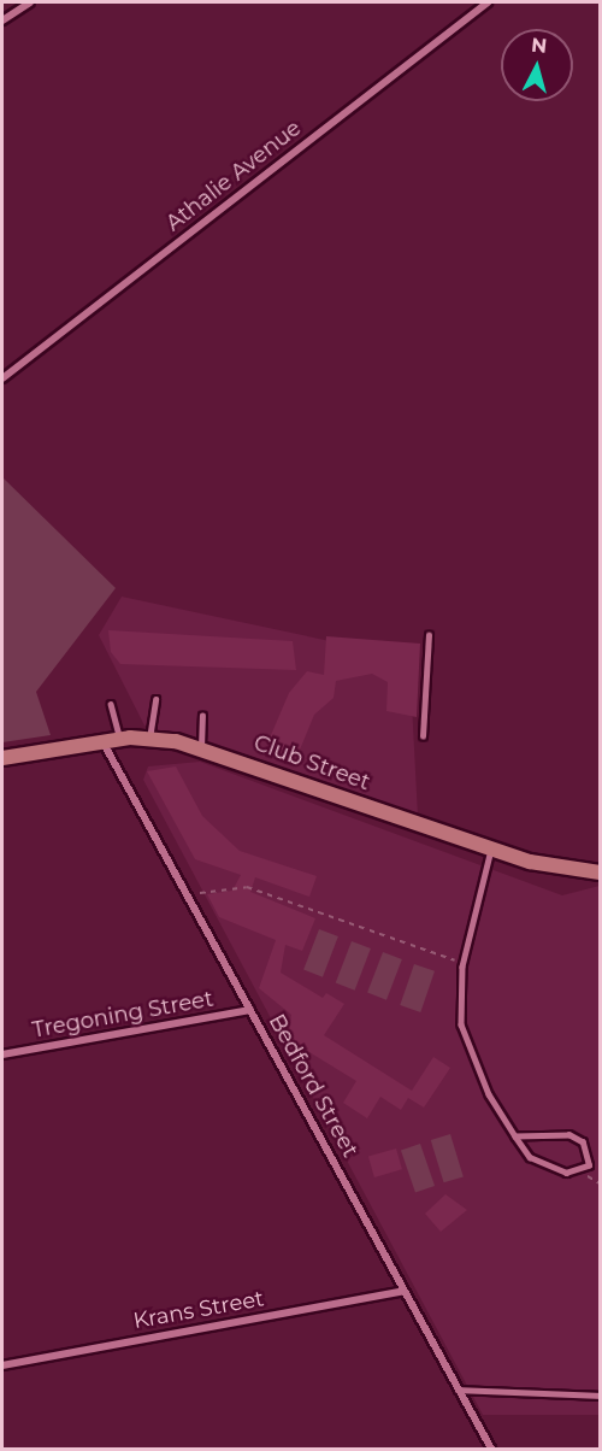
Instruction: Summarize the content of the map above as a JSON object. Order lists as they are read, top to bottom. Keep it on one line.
{"streets":{"main road":["Club Street"],"street":["Athalie Avenue","Tregoning Street","Bedford Street","Krans Street"]},"crossings":[["Club Street","Bedford Street"],["Tregoning Street","Bedford Street"],["Bedford Street","Krans Street"]],"north":"top"}
